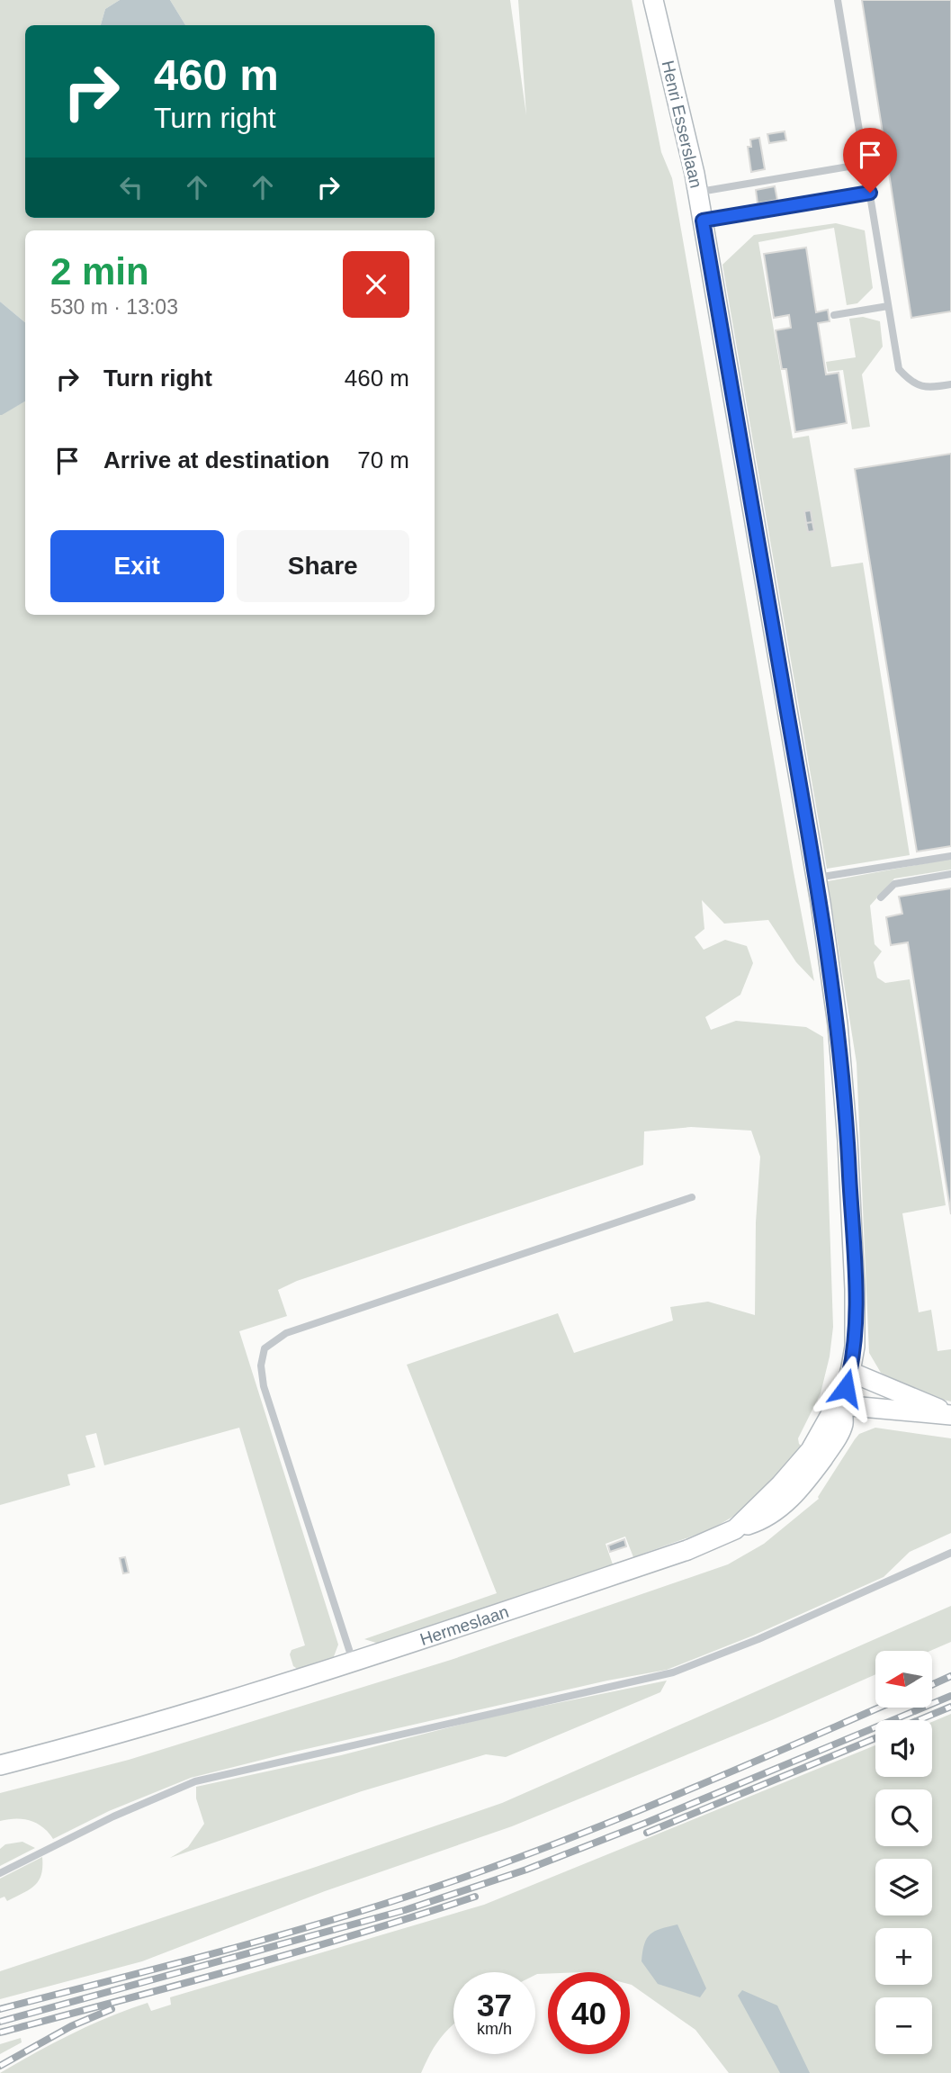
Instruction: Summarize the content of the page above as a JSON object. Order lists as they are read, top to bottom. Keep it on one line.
{"streets":{"street":["Henri Esserslaan","Hermeslaan"]},"north":"left","page":{"turn":["460 m","Turn right"],"heading":["2 min","530 m · 13:03"],"list":[{"name":"Turn right","value":"460 m"},{"name":"Arrive at destination","value":"70 m"}],"buttons":["Exit","Share"],"map_buttons":["+","−"],"speed":"37 km/h","limit":"40"}}
